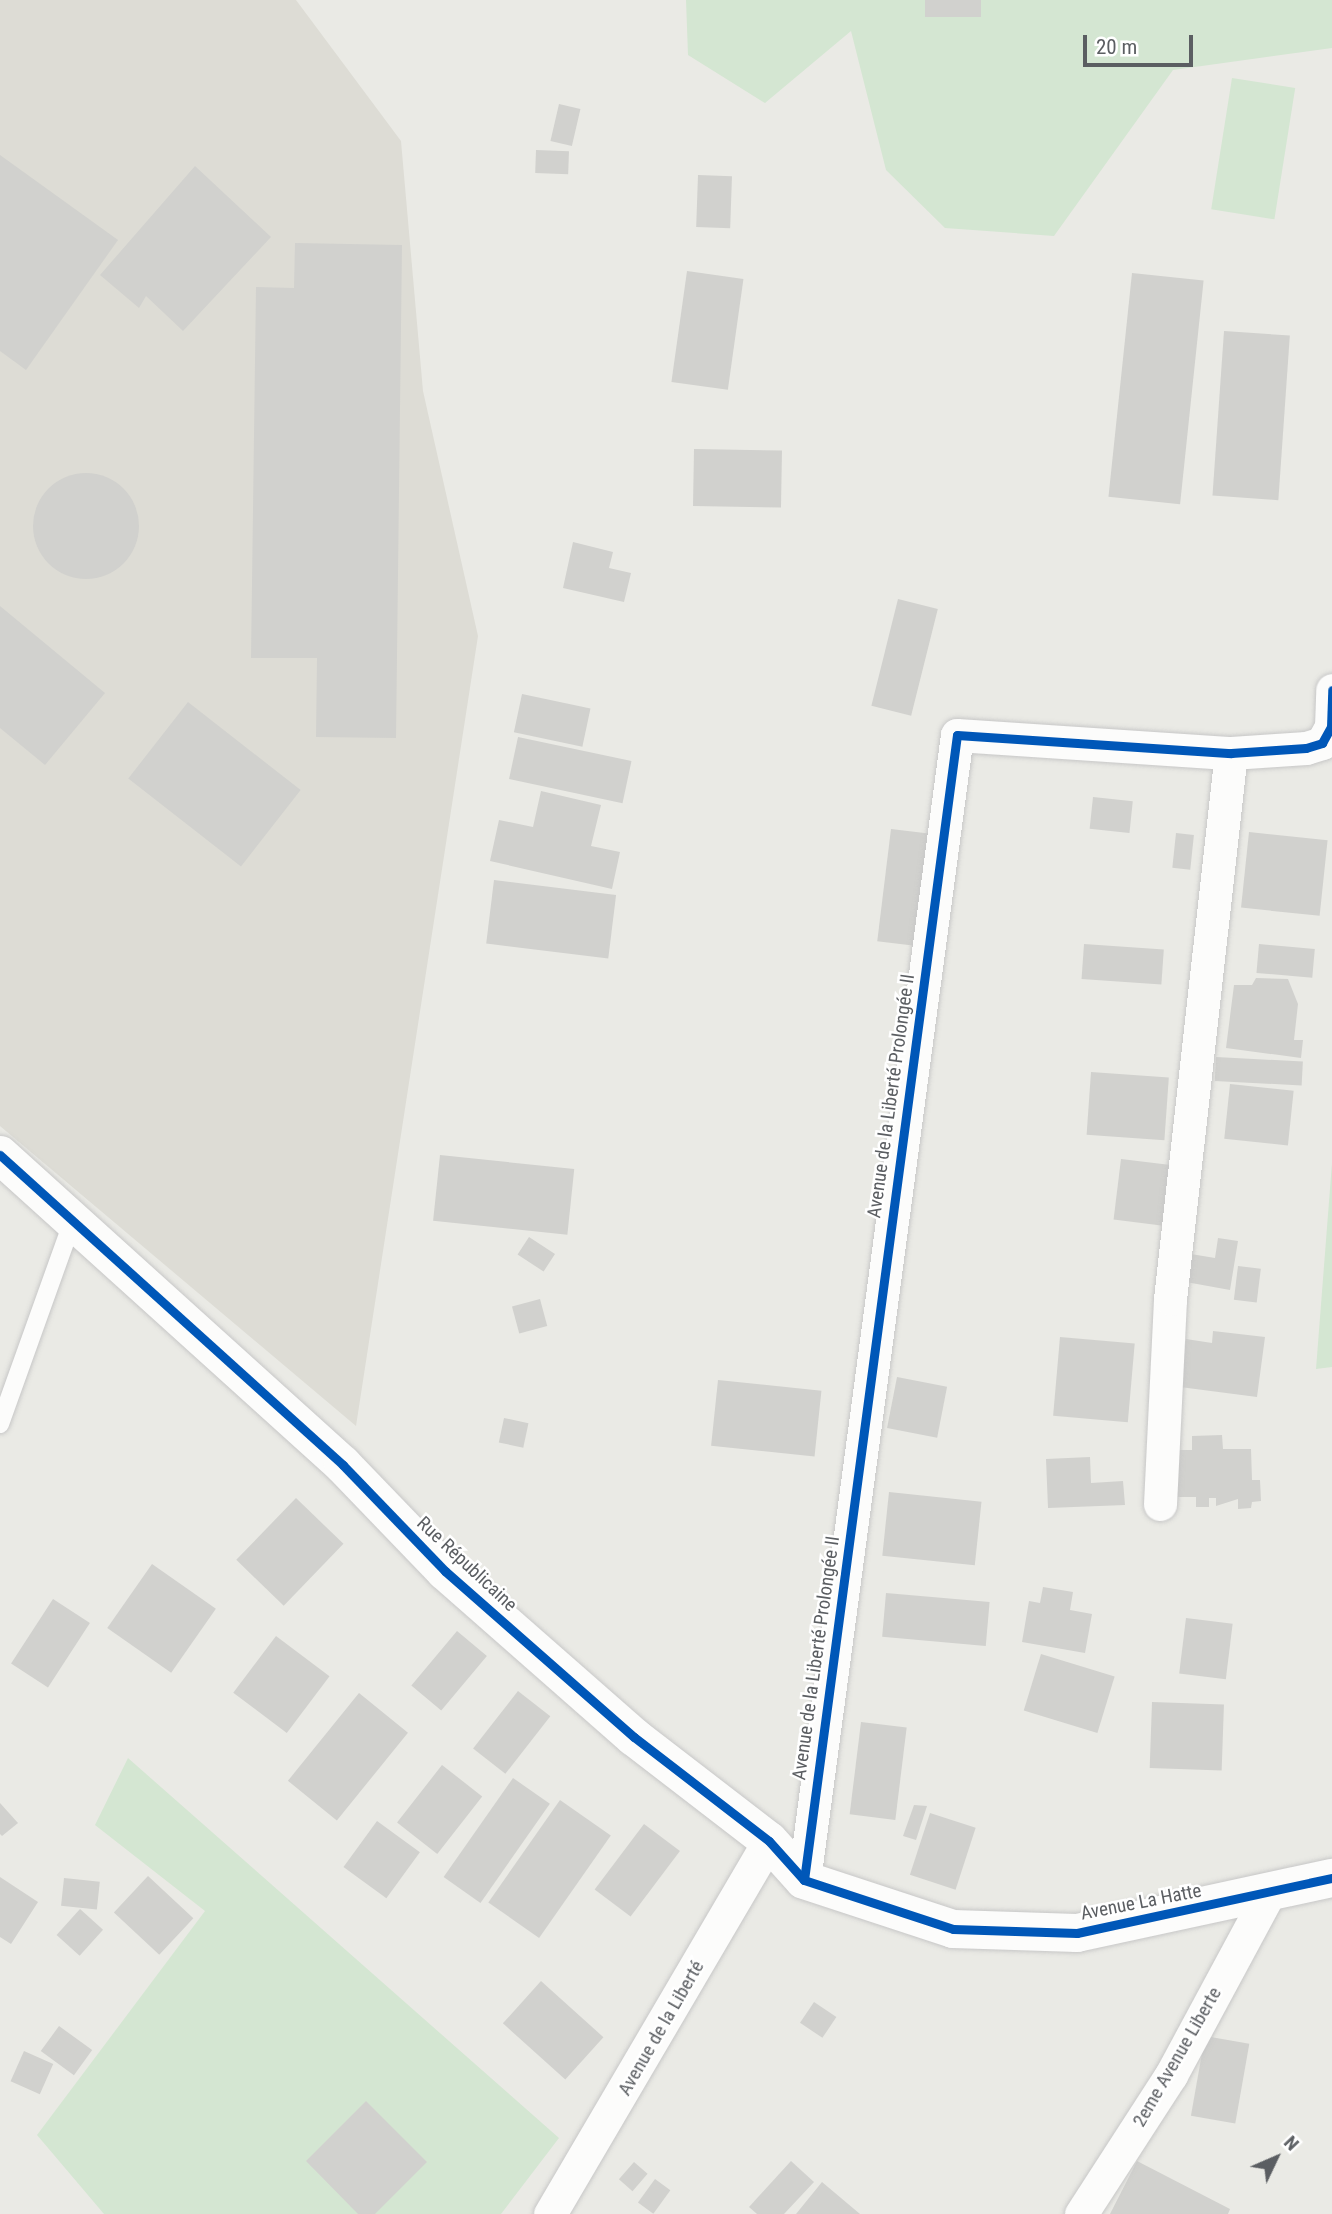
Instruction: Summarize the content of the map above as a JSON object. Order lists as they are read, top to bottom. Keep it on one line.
{"streets":{"street":["Avenue de la Liberté Prolongée II","Rue Républicaine","Avenue La Hatte","Avenue de la Liberté","2eme Avenue Liberte"]},"crossings":[["Avenue de la Liberté Prolongée II","Rue Républicaine"],["Rue Républicaine","Avenue La Hatte"],["Rue Républicaine","Avenue de la Liberté"],["Avenue La Hatte","2eme Avenue Liberte"]],"scale_bar":"20 m","north":"top right"}
